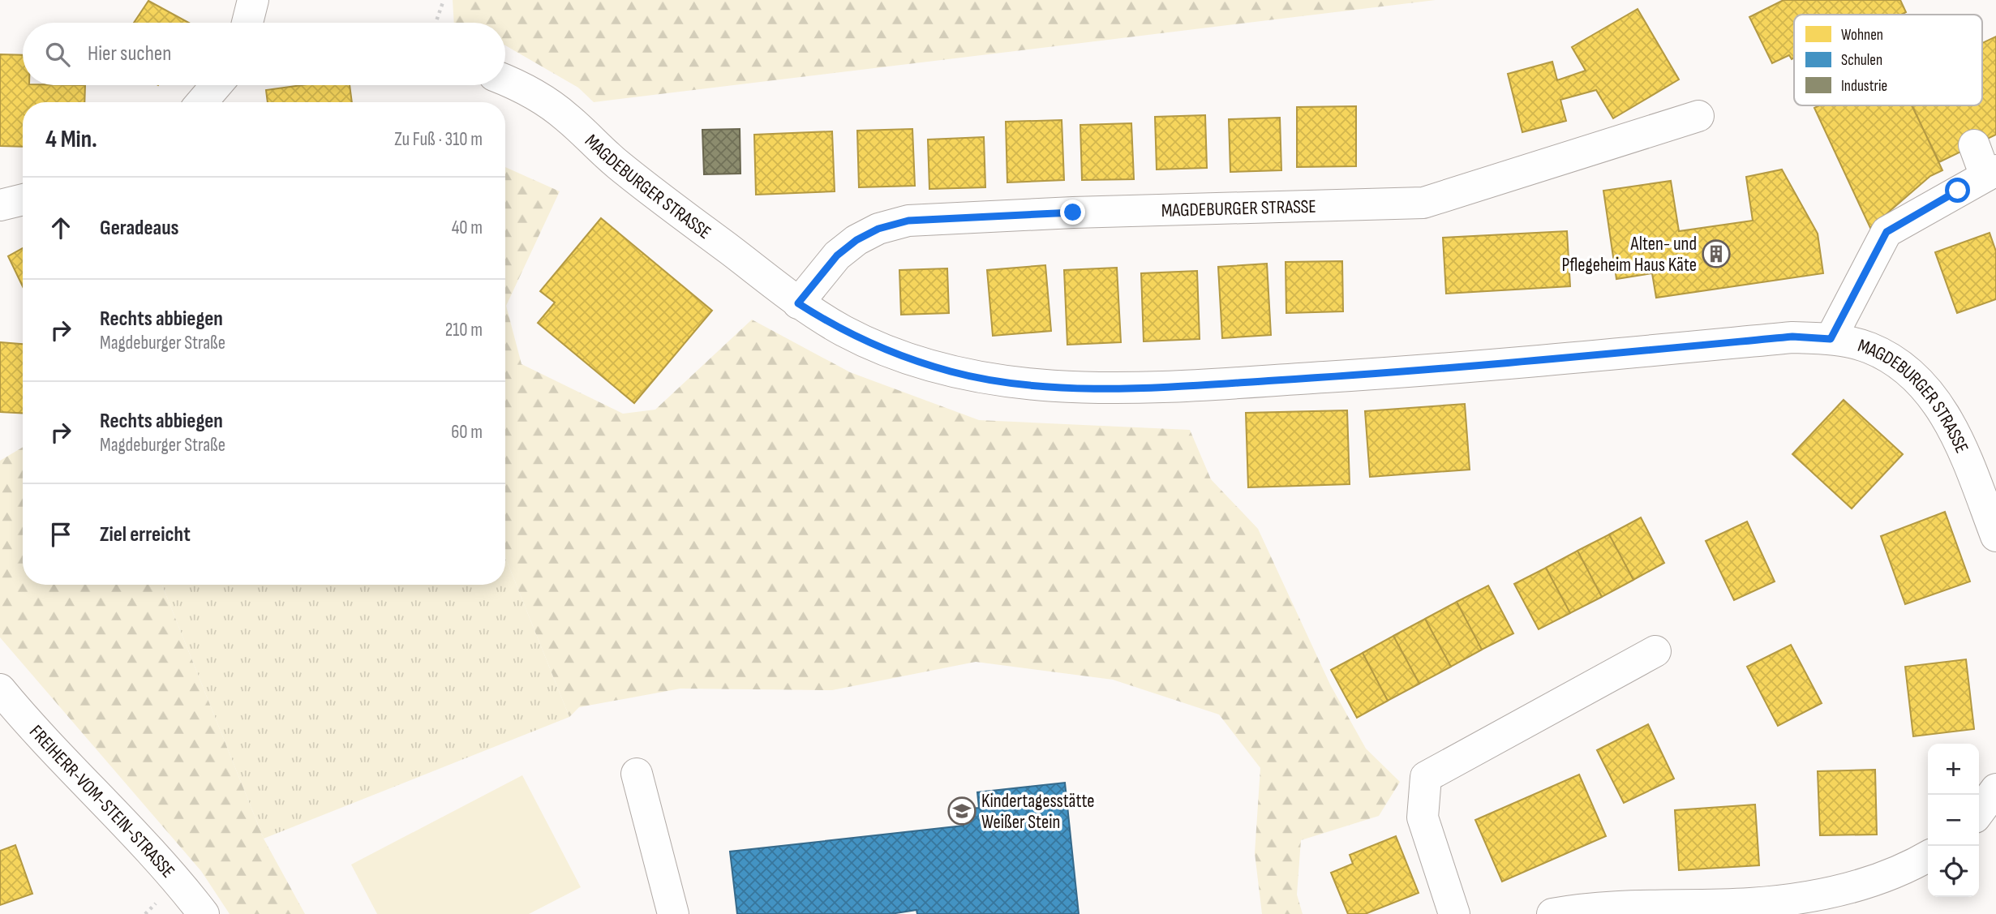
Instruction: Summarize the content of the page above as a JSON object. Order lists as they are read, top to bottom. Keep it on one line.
{"streets":{"street":["MAGDEBURGER STRASSE","FREIHERR-VOM-STEIN-STRASSE"]},"places":{"building":["Alten- und Pflegeheim Haus Käte"],"school or university":["Kindertagesstätte Weißer Stein"]},"legend":["Wohnen","Schulen","Industrie"],"page":{"search":"Hier suchen","heading":["4 Min.","Zu Fuß · 310 m"],"list":[["Geradeaus","40 m"],["Rechts abbiegen","Magdeburger Straße","210 m"],["Rechts abbiegen","Magdeburger Straße","60 m"],"Ziel erreicht"],"map_buttons":["+","−"]}}
